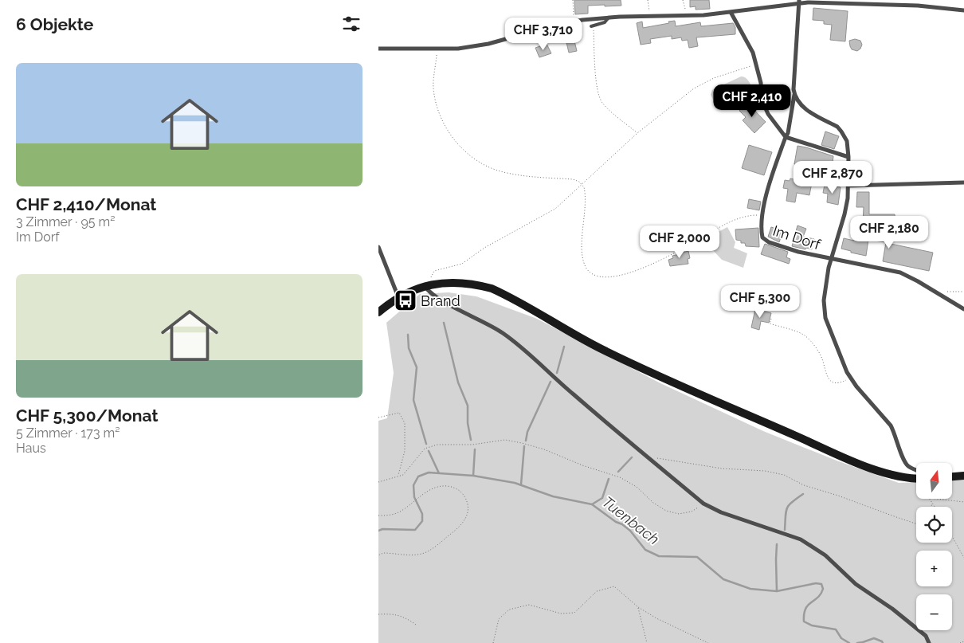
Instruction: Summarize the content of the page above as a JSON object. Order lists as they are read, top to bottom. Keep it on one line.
{"streets":{"street":["Im Dorf"]},"water":["Tuenbach"],"places":{"bus stop":["Brand"]},"north":"top","page":{"heading":"6 Objekte","price":["CHF 3,710","CHF 2,410","CHF 2,870","CHF 2,180","CHF 2,000","CHF 5,300"],"list":[{"name":"CHF 2,410/Monat","note":"3 Zimmer · 95 m² · Im Dorf"},{"name":"CHF 5,300/Monat","note":"5 Zimmer · 173 m² · Haus"}],"map_buttons":["+","−"]}}
